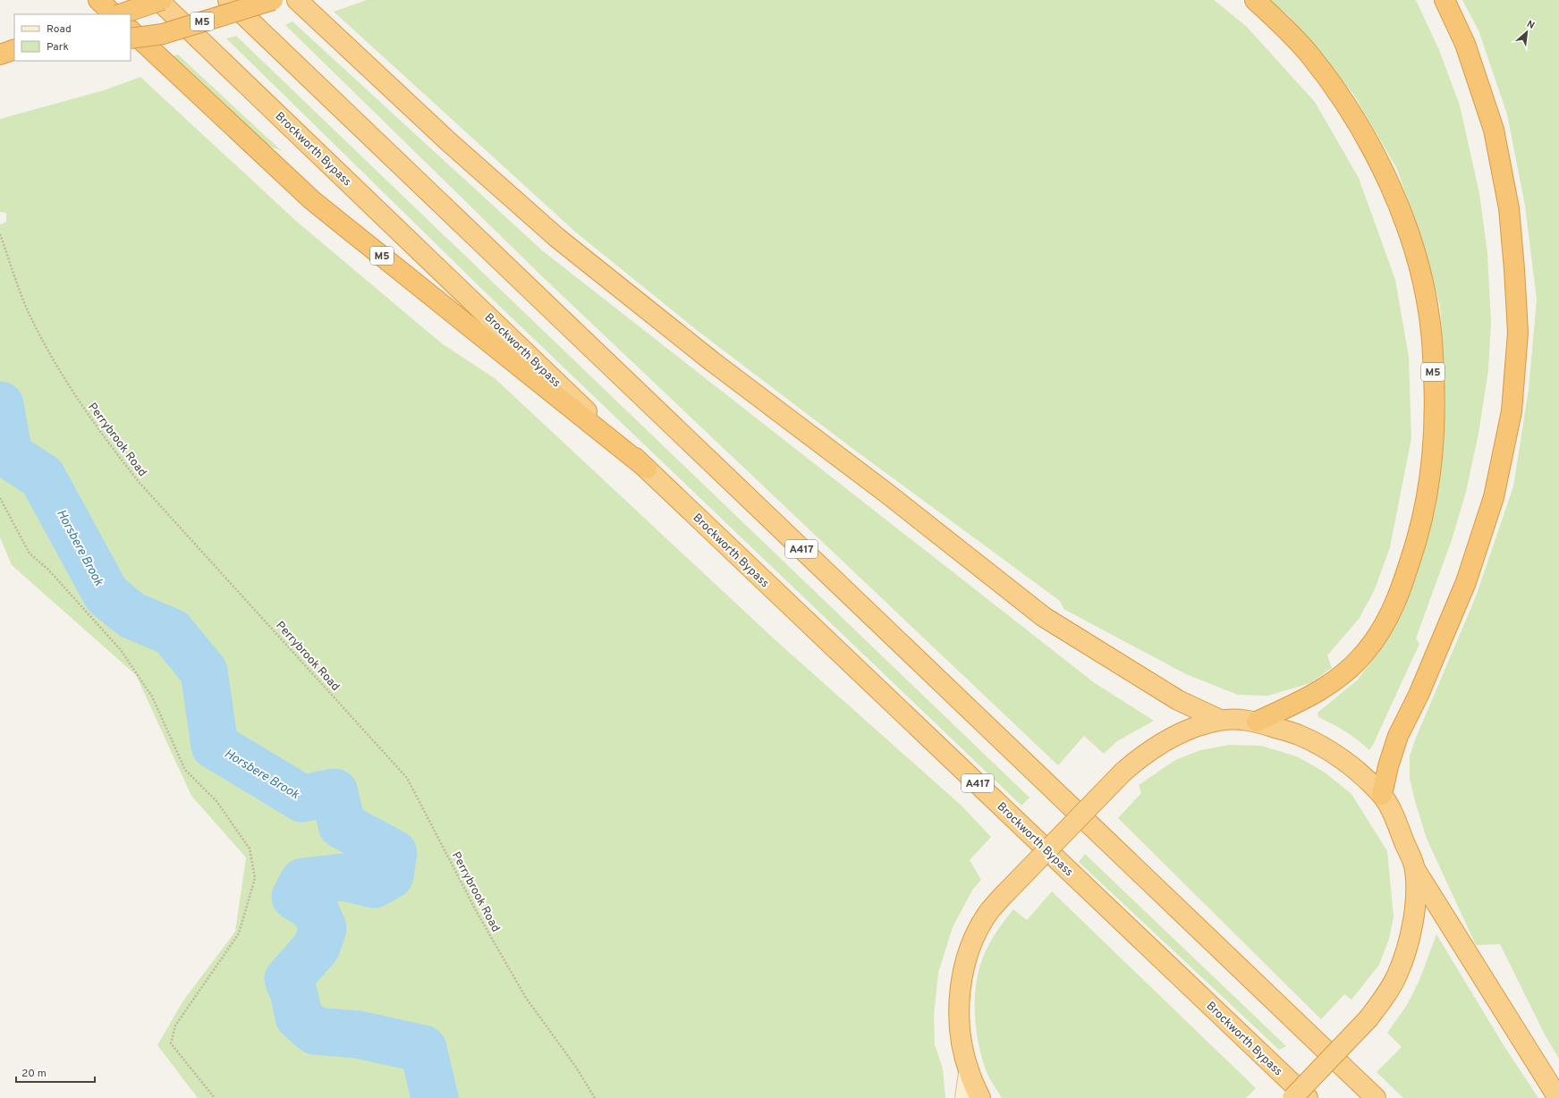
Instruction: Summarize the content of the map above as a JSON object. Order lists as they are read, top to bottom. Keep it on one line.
{"streets":{"highway":["M5","Brockworth Bypass","A417"],"path":["Perrybrook Road"]},"crossings":[["M5","Brockworth Bypass"]],"water":["Horsbere Brook"],"legend":["Road","Park"],"scale_bar":"20 m","north":"top right"}
